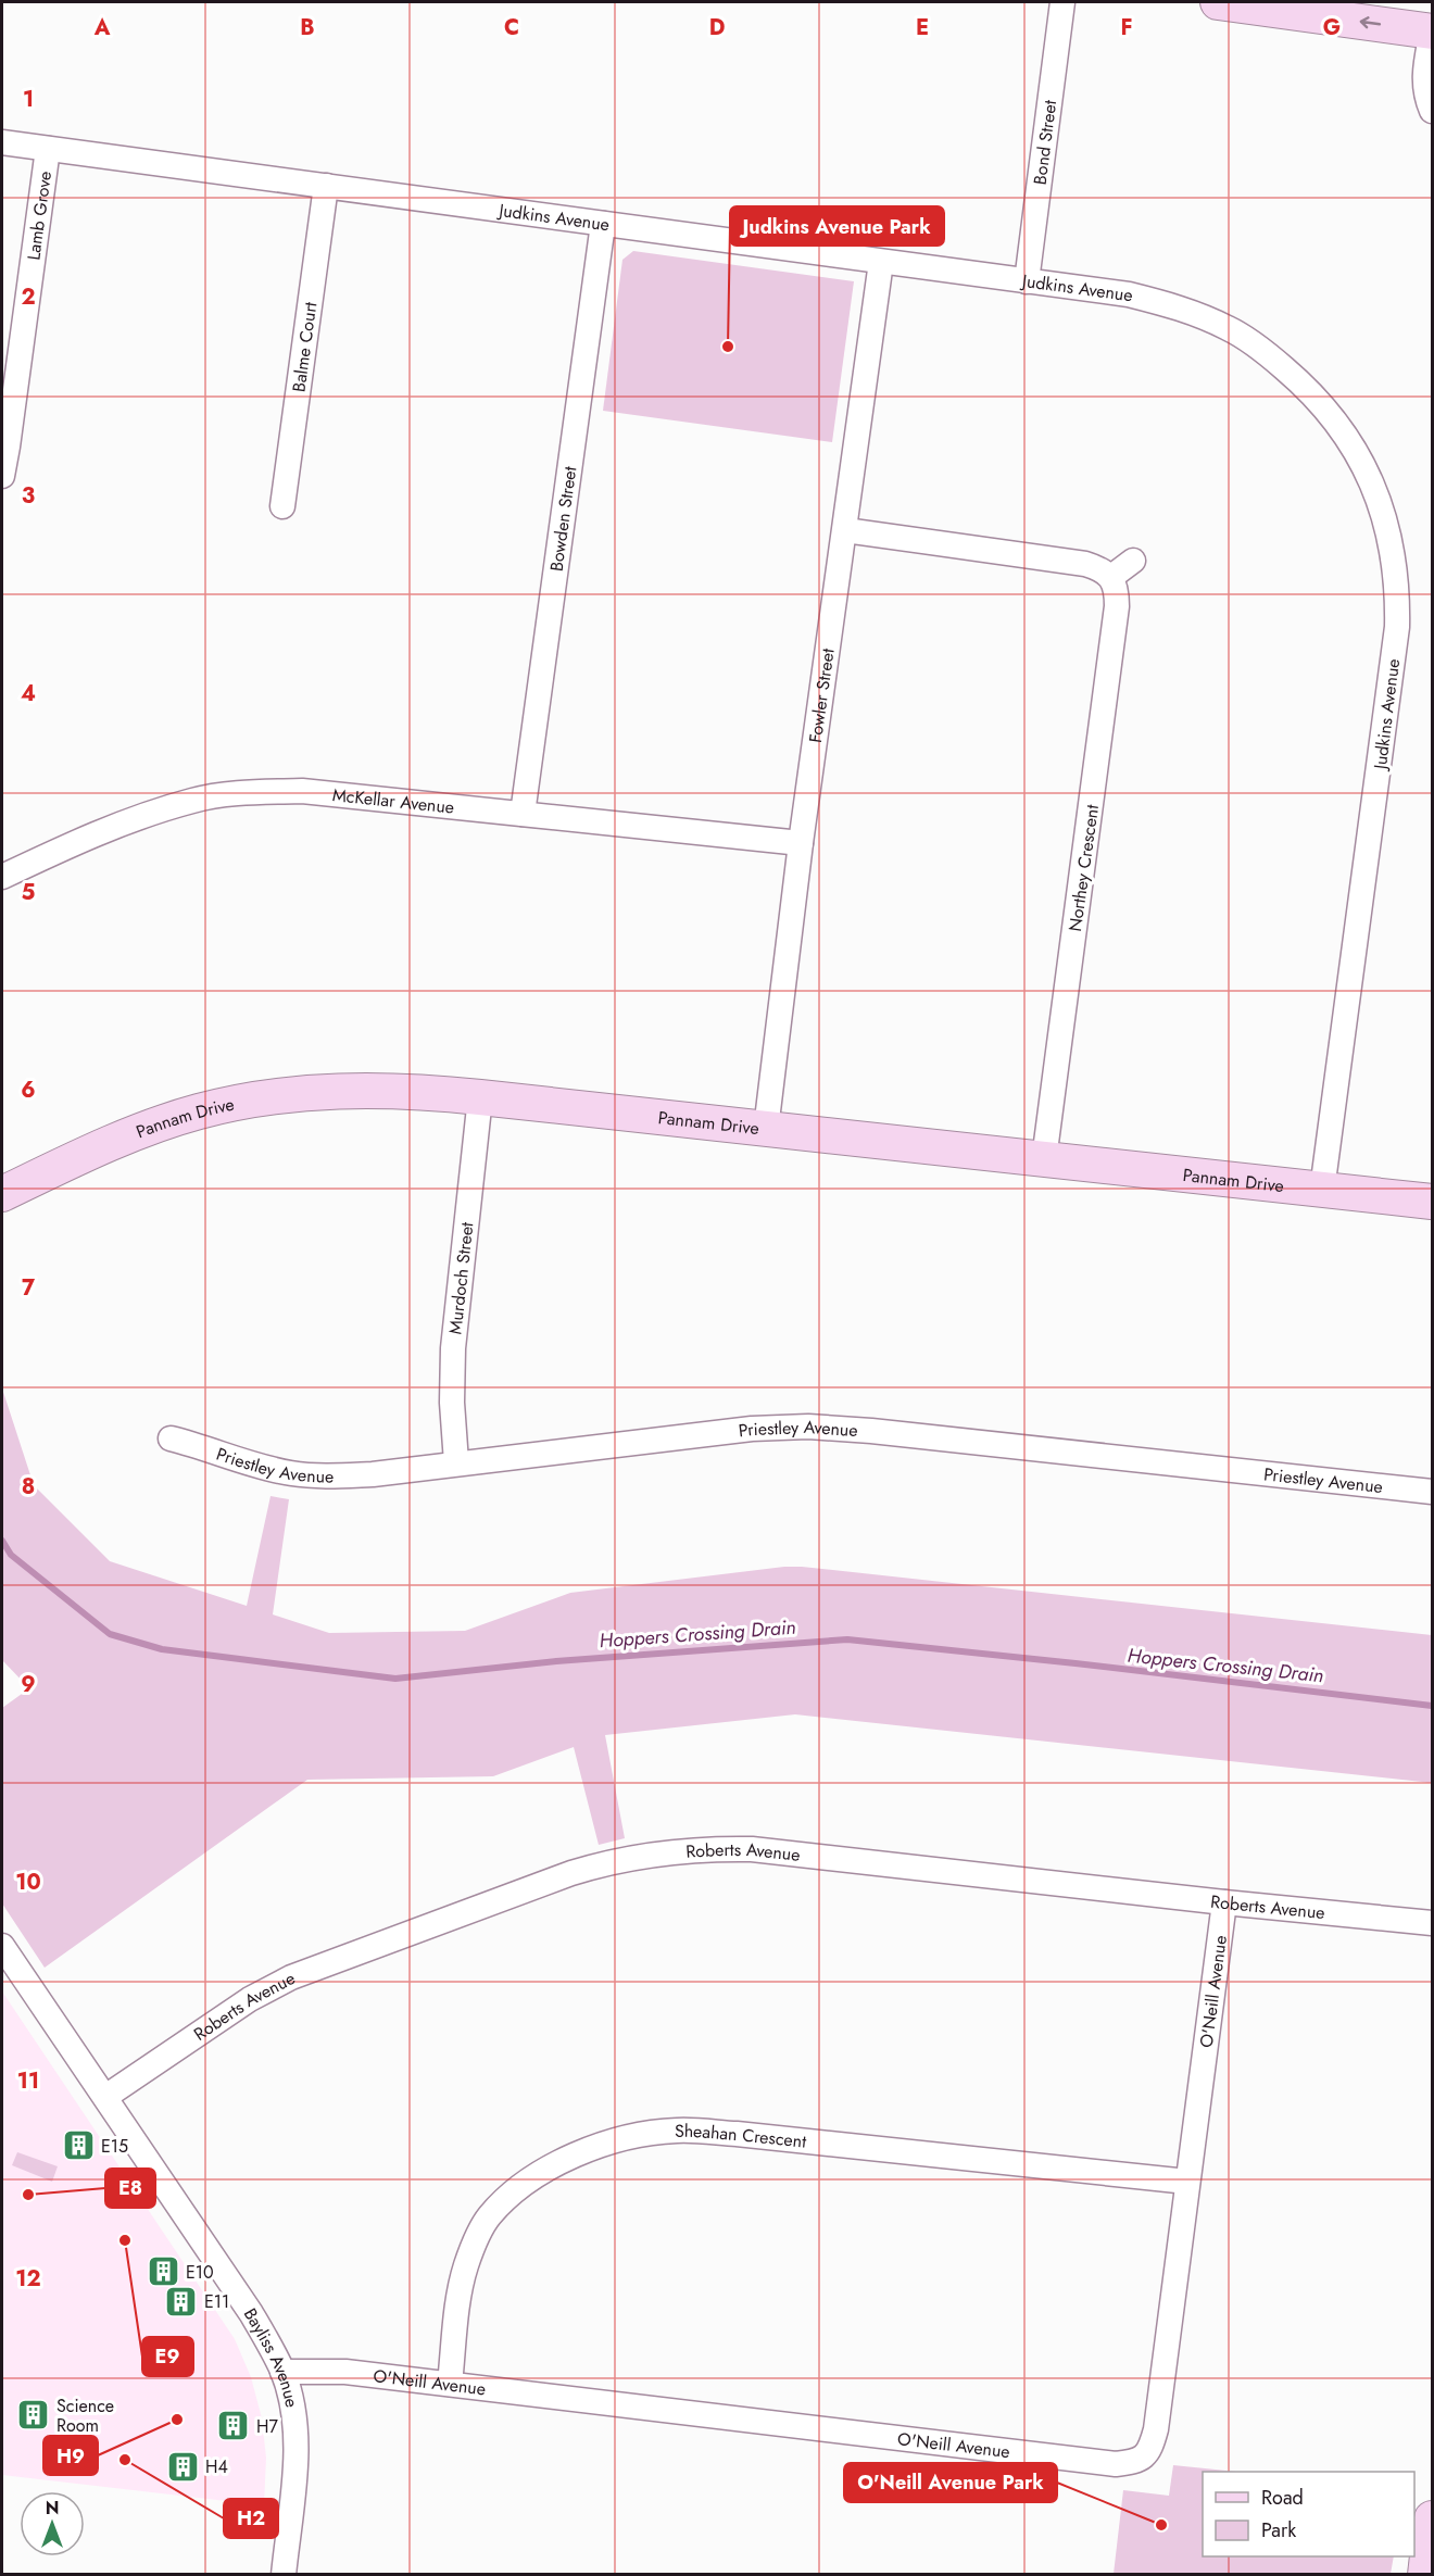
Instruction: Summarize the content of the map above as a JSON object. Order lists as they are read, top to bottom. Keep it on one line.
{"streets":{"street":["Bond Street","Lamb Grove","Judkins Avenue","Balme Court","Bowden Street","Fowler Street","McKellar Avenue","Northey Crescent","Pannam Drive","Murdoch Street","Priestley Avenue","Roberts Avenue","O'Neill Avenue","Sheahan Crescent","Bayliss Avenue"]},"crossings":[["Bond Street","Judkins Avenue"],["Lamb Grove","Judkins Avenue"],["Judkins Avenue","Balme Court"],["Judkins Avenue","Bowden Street"],["Judkins Avenue","Fowler Street"],["Judkins Avenue","Pannam Drive"],["Bowden Street","McKellar Avenue"],["Fowler Street","McKellar Avenue"],["Fowler Street","Pannam Drive"],["Northey Crescent","Pannam Drive"],["Pannam Drive","Murdoch Street"],["Murdoch Street","Priestley Avenue"],["Roberts Avenue","O'Neill Avenue"],["Roberts Avenue","Bayliss Avenue"],["O'Neill Avenue","Sheahan Crescent"],["O'Neill Avenue","Bayliss Avenue"]],"water":["Hoppers Crossing Drain"],"places":{"other":["Judkins Avenue Park","E8","E9","H9","H2","O'Neill Avenue Park"],"building":["E15","E10","E11","Science Room","H7","H4"]},"legend":["Road","Park"],"north":"top","grid":{"columns":["A","B","C","D","E","F","G"],"rows":["1","2","3","4","5","6","7","8","9","10","11","12"]}}
